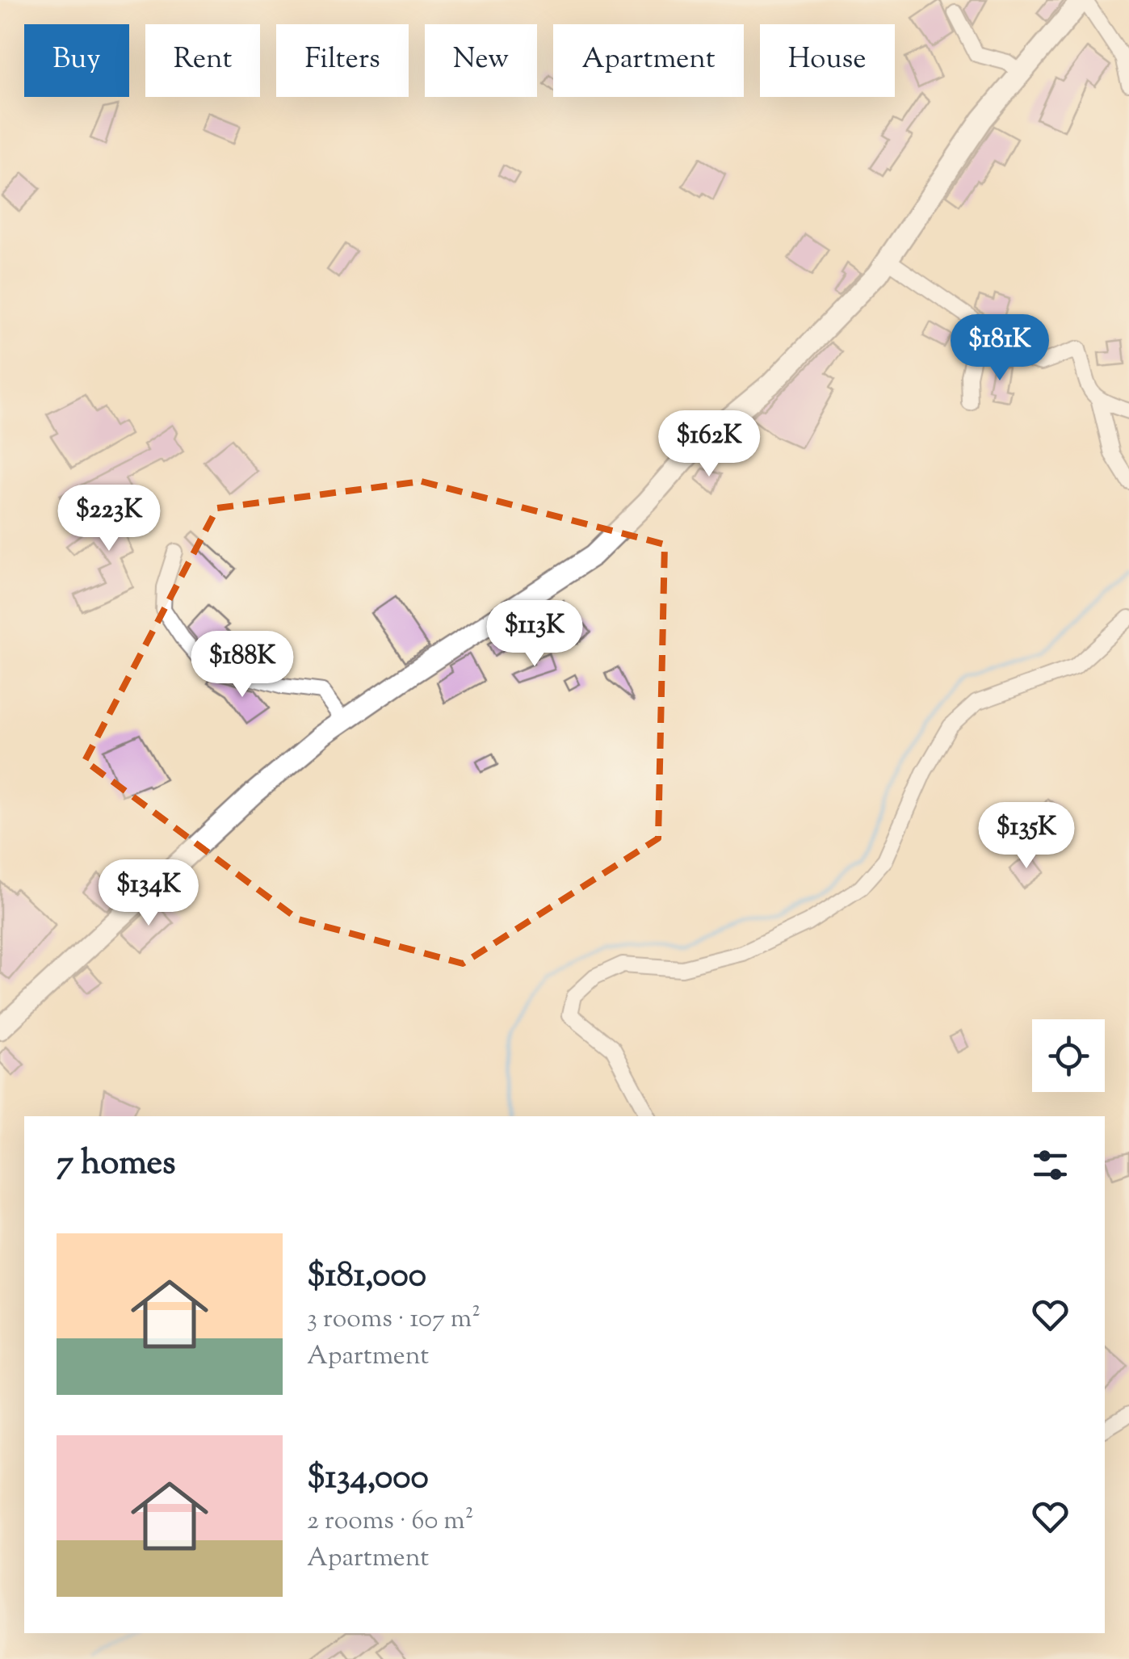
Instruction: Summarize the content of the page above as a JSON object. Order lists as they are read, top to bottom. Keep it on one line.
{"page":{"chip":["Buy","Rent","Filters","New","Apartment","House"],"price":["$181K","$162K","$223K","$113K","$188K","$135K","$134K"],"heading":"7 homes","list":[{"name":"$181,000","note":"3 rooms · 107 m² · Apartment"},{"name":"$134,000","note":"2 rooms · 60 m² · Apartment"}]}}
